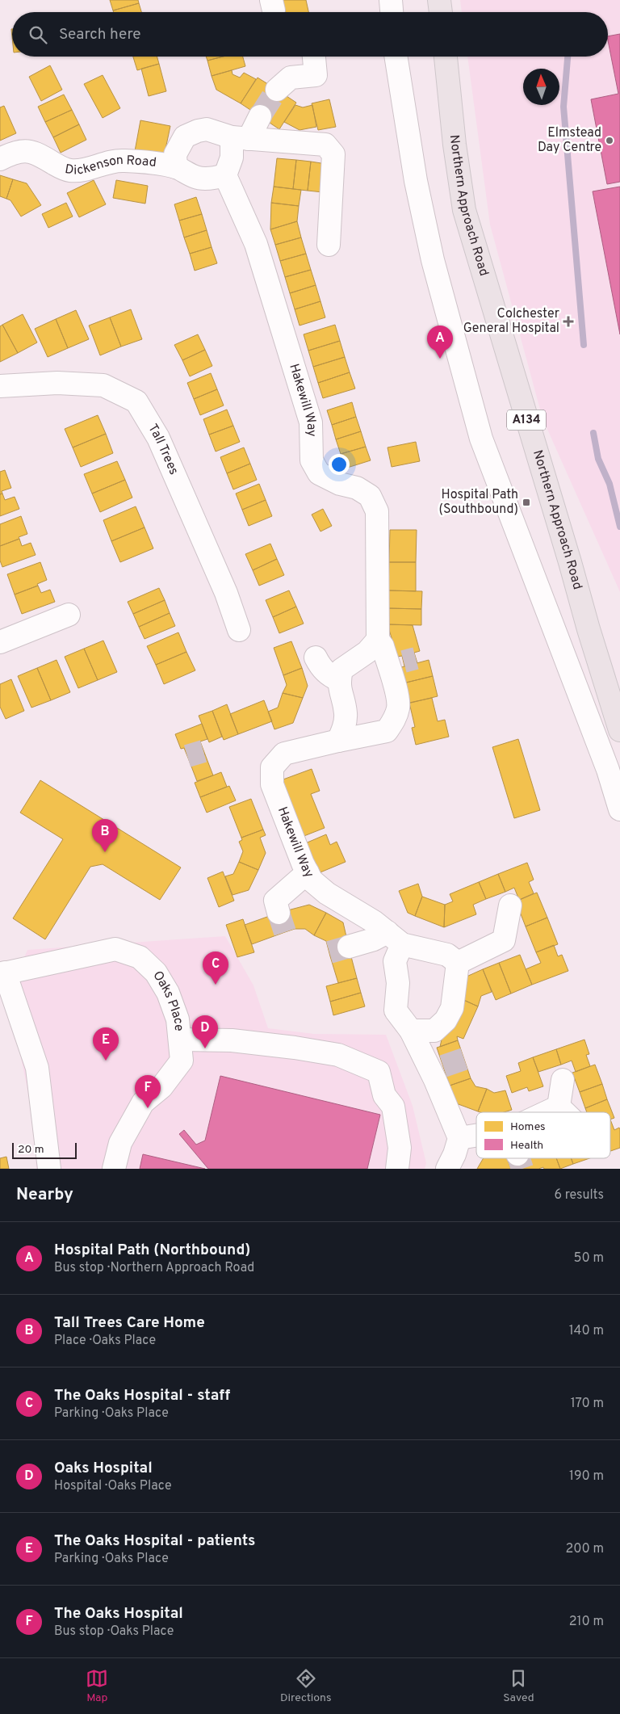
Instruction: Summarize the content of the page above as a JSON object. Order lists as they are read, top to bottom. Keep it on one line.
{"streets":{"main road":["Northern Approach Road","A134"],"street":["Dickenson Road","Hakewill Way","Tall Trees","Oaks Place"]},"crossings":[["Dickenson Road","Hakewill Way"]],"places":{"other":["Elmstead Day Centre"],"health":["Colchester General Hospital"],"transit":["Hospital Path (Southbound)"]},"legend":["Homes","Health"],"scale_bar":"20 m","north":"top","page":{"search":"Search here","pins":["A","B","C","D","E","F"],"scale":"20 m","heading":["Nearby","6 results"],"list":[{"mark":"A","name":"Hospital Path (Northbound)","note":"Bus stop · Northern Approach Road","value":"50 m"},{"mark":"B","name":"Tall Trees Care Home","note":"Place · Oaks Place","value":"140 m"},{"mark":"C","name":"The Oaks Hospital - staff","note":"Parking · Oaks Place","value":"170 m"},{"mark":"D","name":"Oaks Hospital","note":"Hospital · Oaks Place","value":"190 m"},{"mark":"E","name":"The Oaks Hospital - patients","note":"Parking · Oaks Place","value":"200 m"},{"mark":"F","name":"The Oaks Hospital","note":"Bus stop · Oaks Place","value":"210 m"}],"nav":["Map","Directions","Saved"]}}
